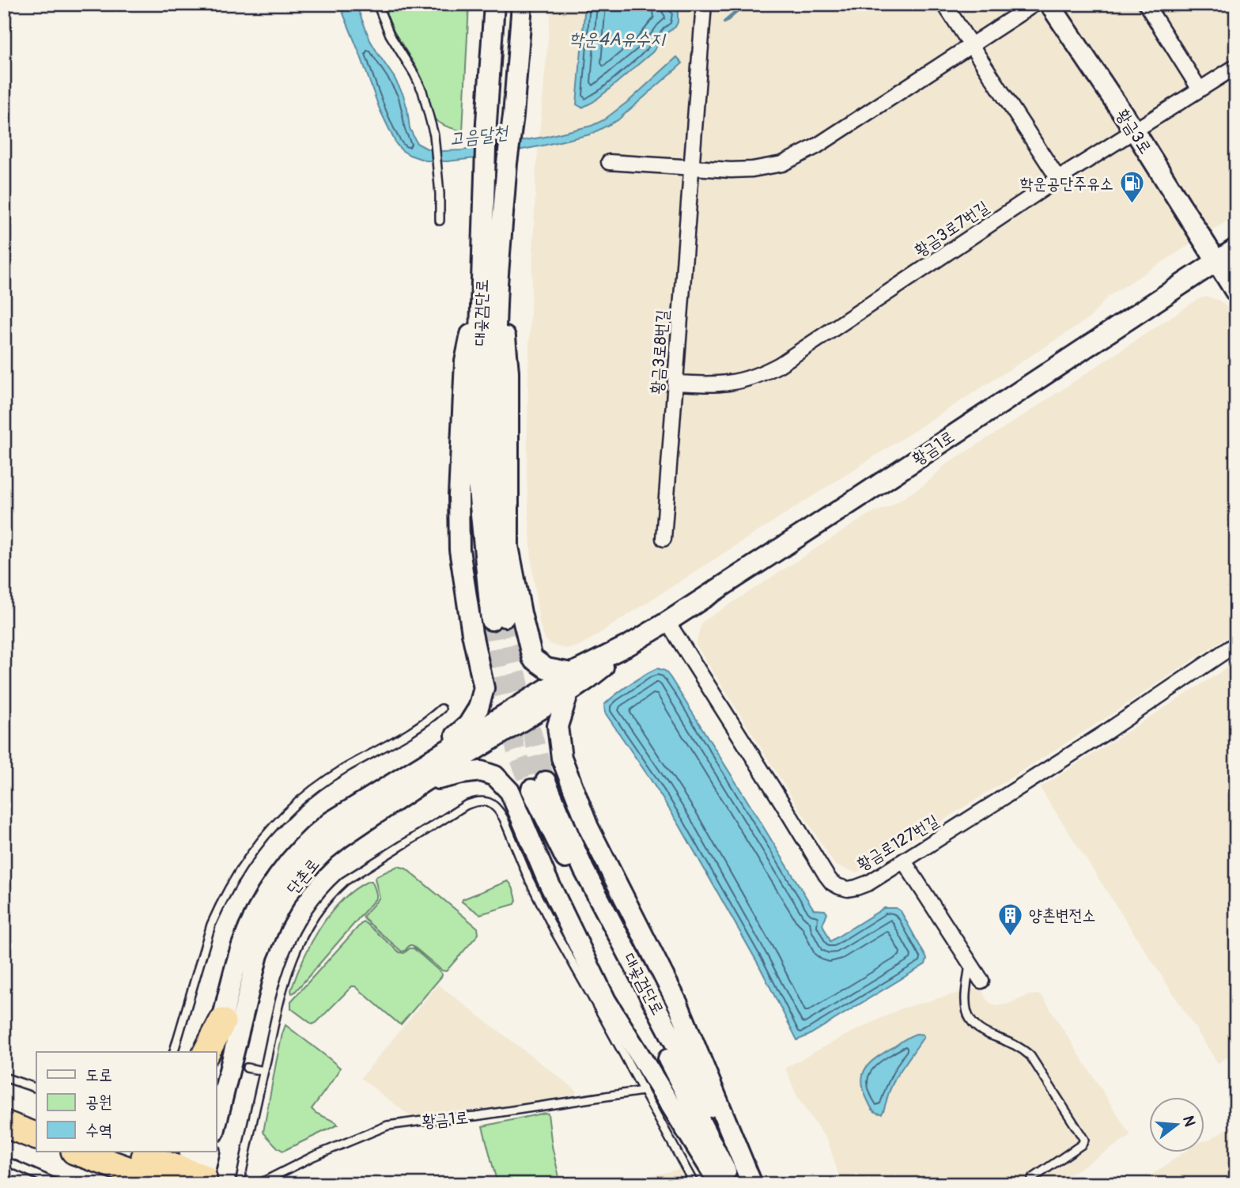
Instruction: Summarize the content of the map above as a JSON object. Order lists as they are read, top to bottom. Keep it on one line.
{"streets":{"main road":["황금3로","대곶검단로","황금1로","단촌로"],"street":["황금3로7번길","황금3로8번길","황금로127번길"]},"crossings":[["황금3로","황금3로7번길"],["황금3로","황금1로"],["황금3로7번길","황금3로8번길"],["황금1로","황금로127번길"],["황금1로","단촌로"]],"water":["학운4A유수지","고음달천"],"places":{"fuel station":["학운공단주유소"],"building":["양촌변전소"]},"legend":["도로","공원","수역"],"north":"right"}
